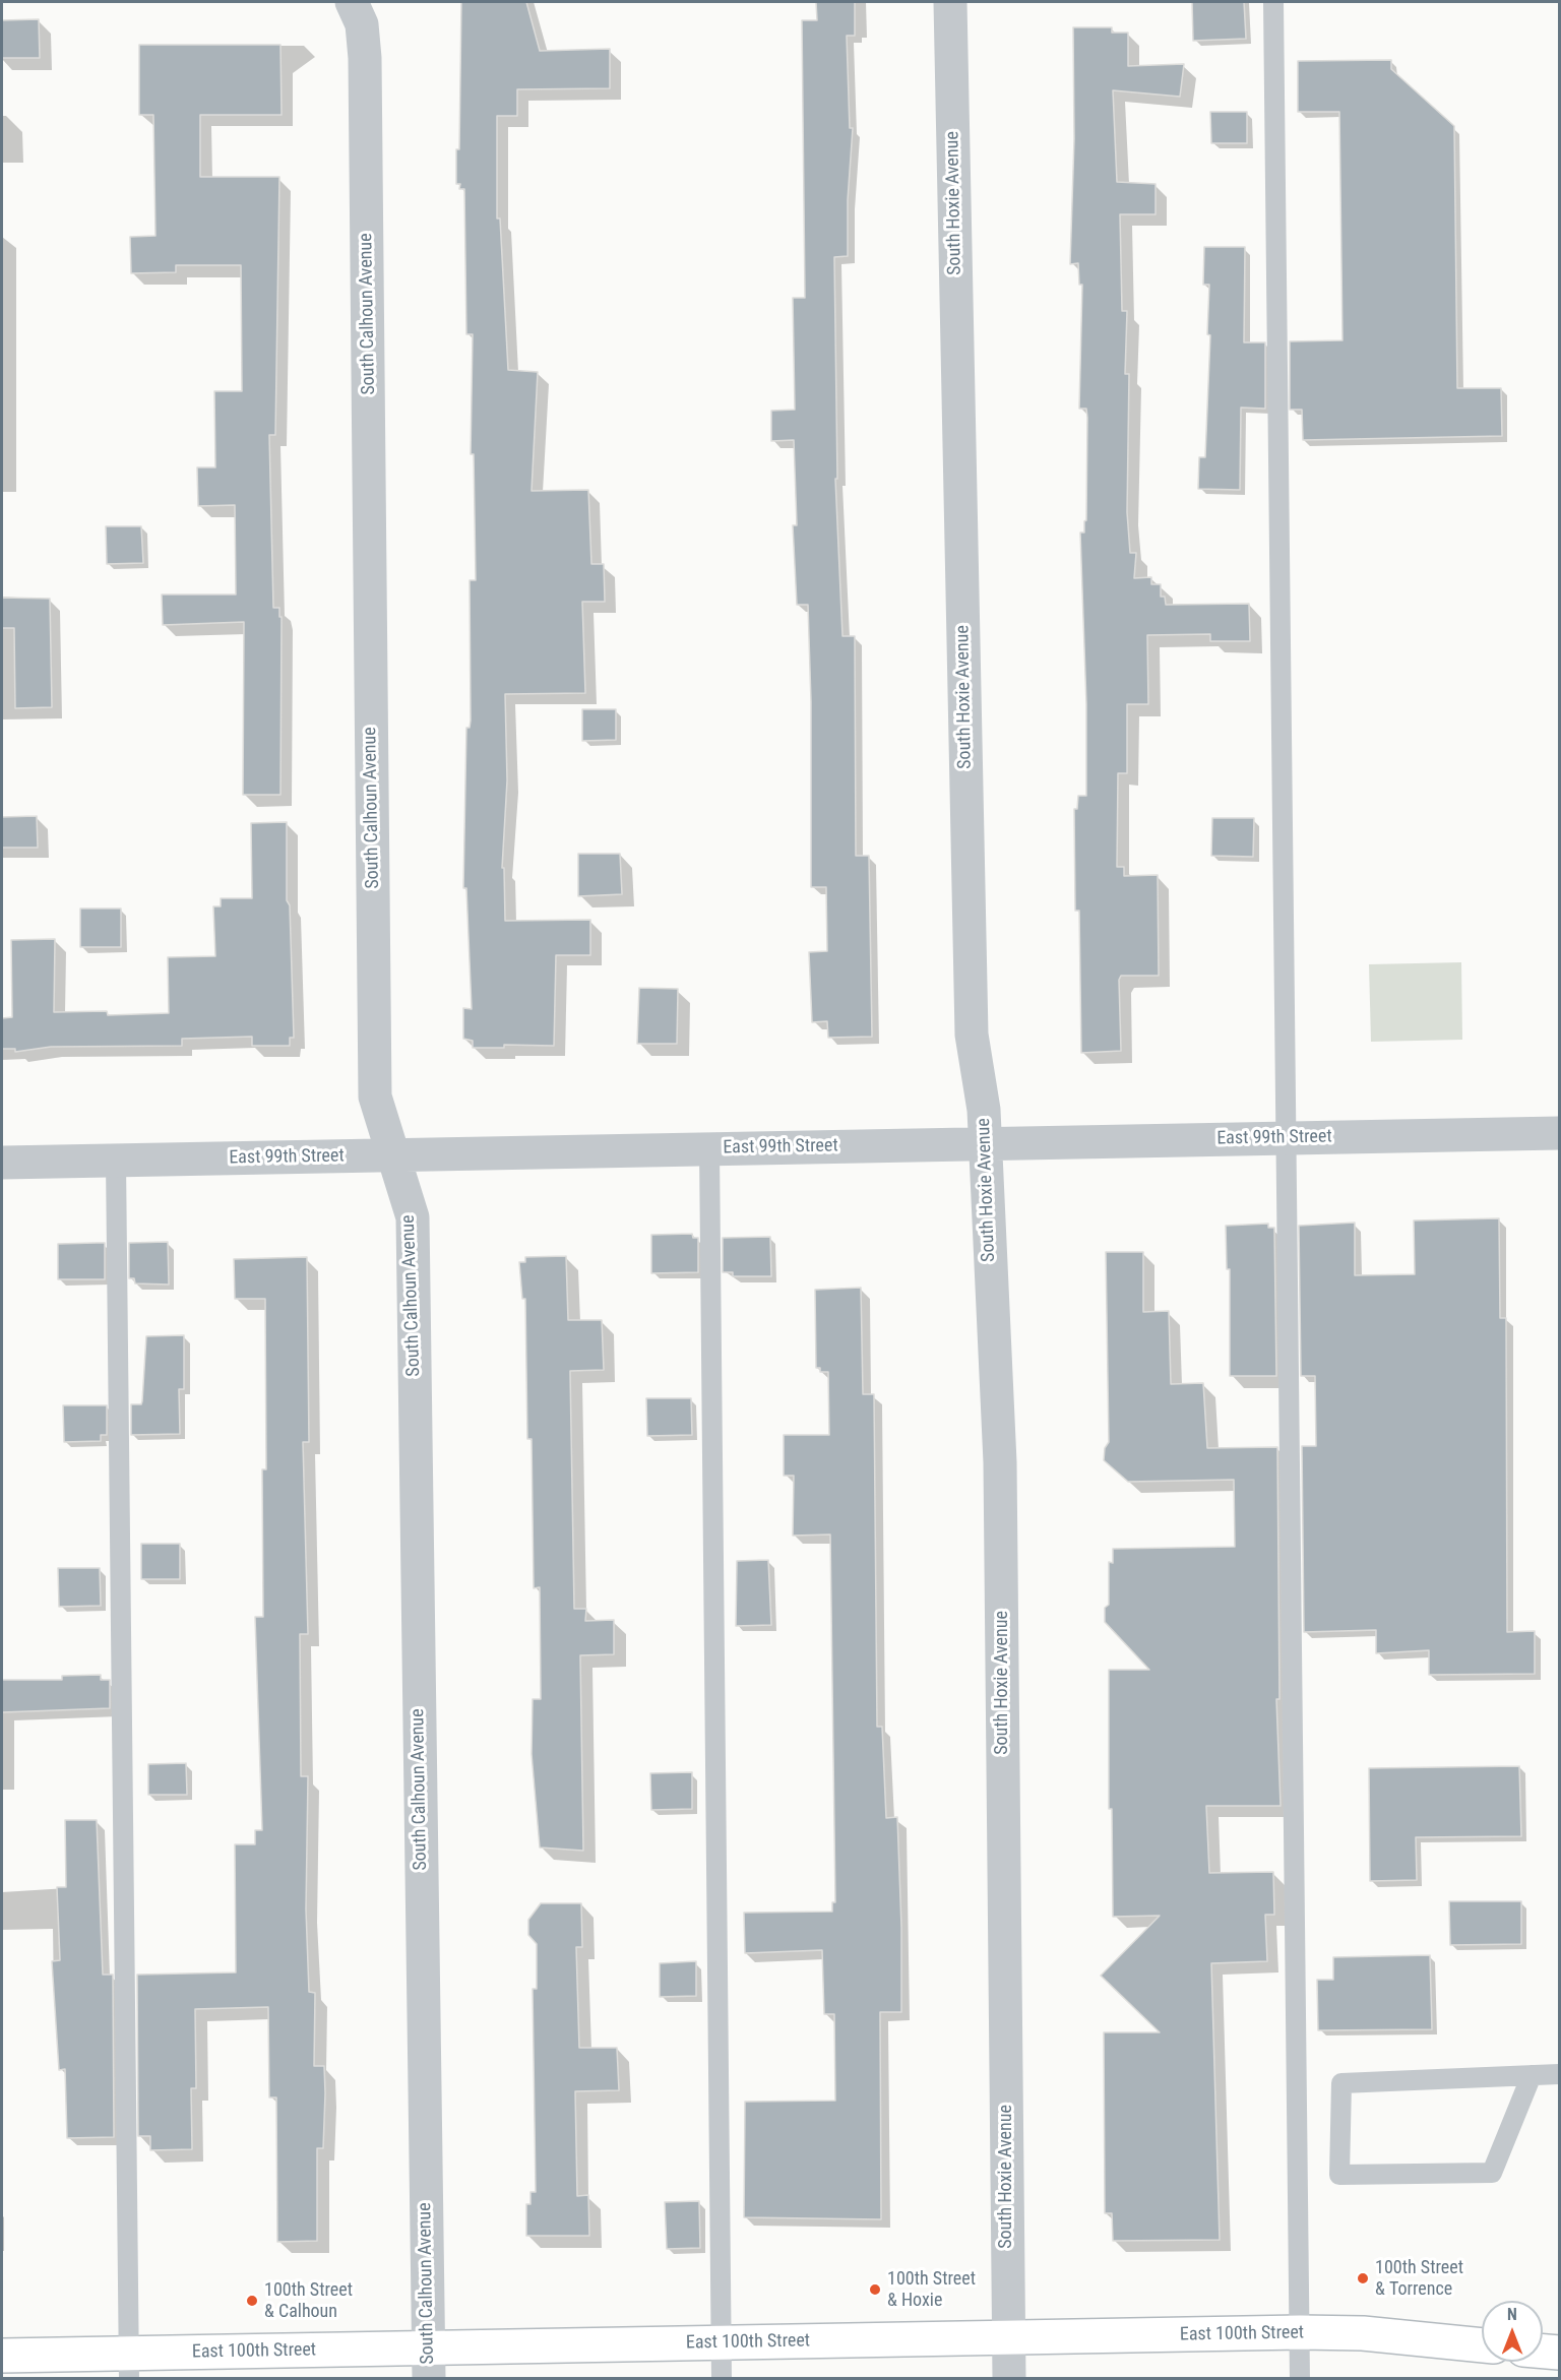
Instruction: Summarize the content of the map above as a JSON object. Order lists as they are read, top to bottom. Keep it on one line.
{"streets":{"main road":["East 100th Street"],"street":["South Hoxie Avenue","South Calhoun Avenue","East 99th Street"]},"crossings":[["South Hoxie Avenue","East 99th Street"],["South Hoxie Avenue","East 100th Street"],["South Calhoun Avenue","East 99th Street"],["South Calhoun Avenue","East 100th Street"]],"places":["100th Street & Torrence","100th Street & Hoxie","100th Street & Calhoun"],"north":"top"}
